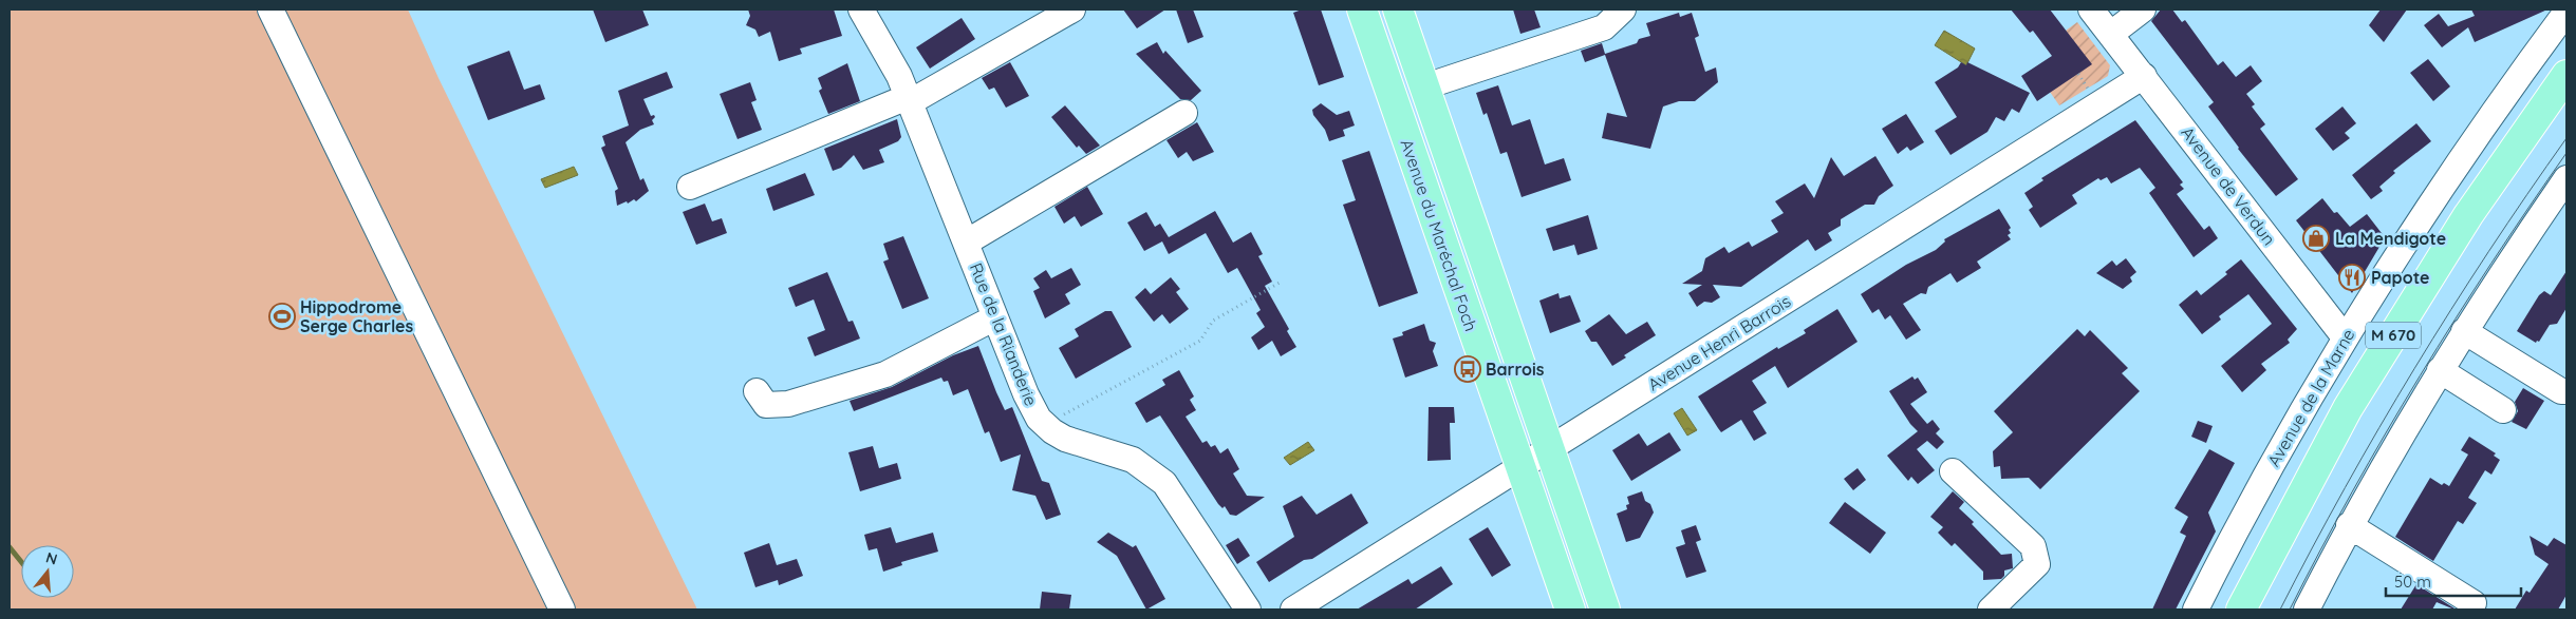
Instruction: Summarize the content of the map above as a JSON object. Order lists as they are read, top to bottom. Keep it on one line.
{"streets":{"main road":["Avenue du Maréchal Foch","M 670"],"street":["Avenue de Verdun","Rue de la Rianderie","Avenue Henri Barrois","Avenue de la Marne"]},"crossings":[["Avenue de Verdun","Avenue Henri Barrois"],["Avenue de Verdun","Avenue de la Marne"],["Avenue du Maréchal Foch","Avenue Henri Barrois"]],"places":{"shop":["La Mendigote"],"restaurant":["Papote"],"sports":["Hippodrome Serge Charles"],"bus stop":["Barrois"]},"scale_bar":"50 m","north":"top"}
